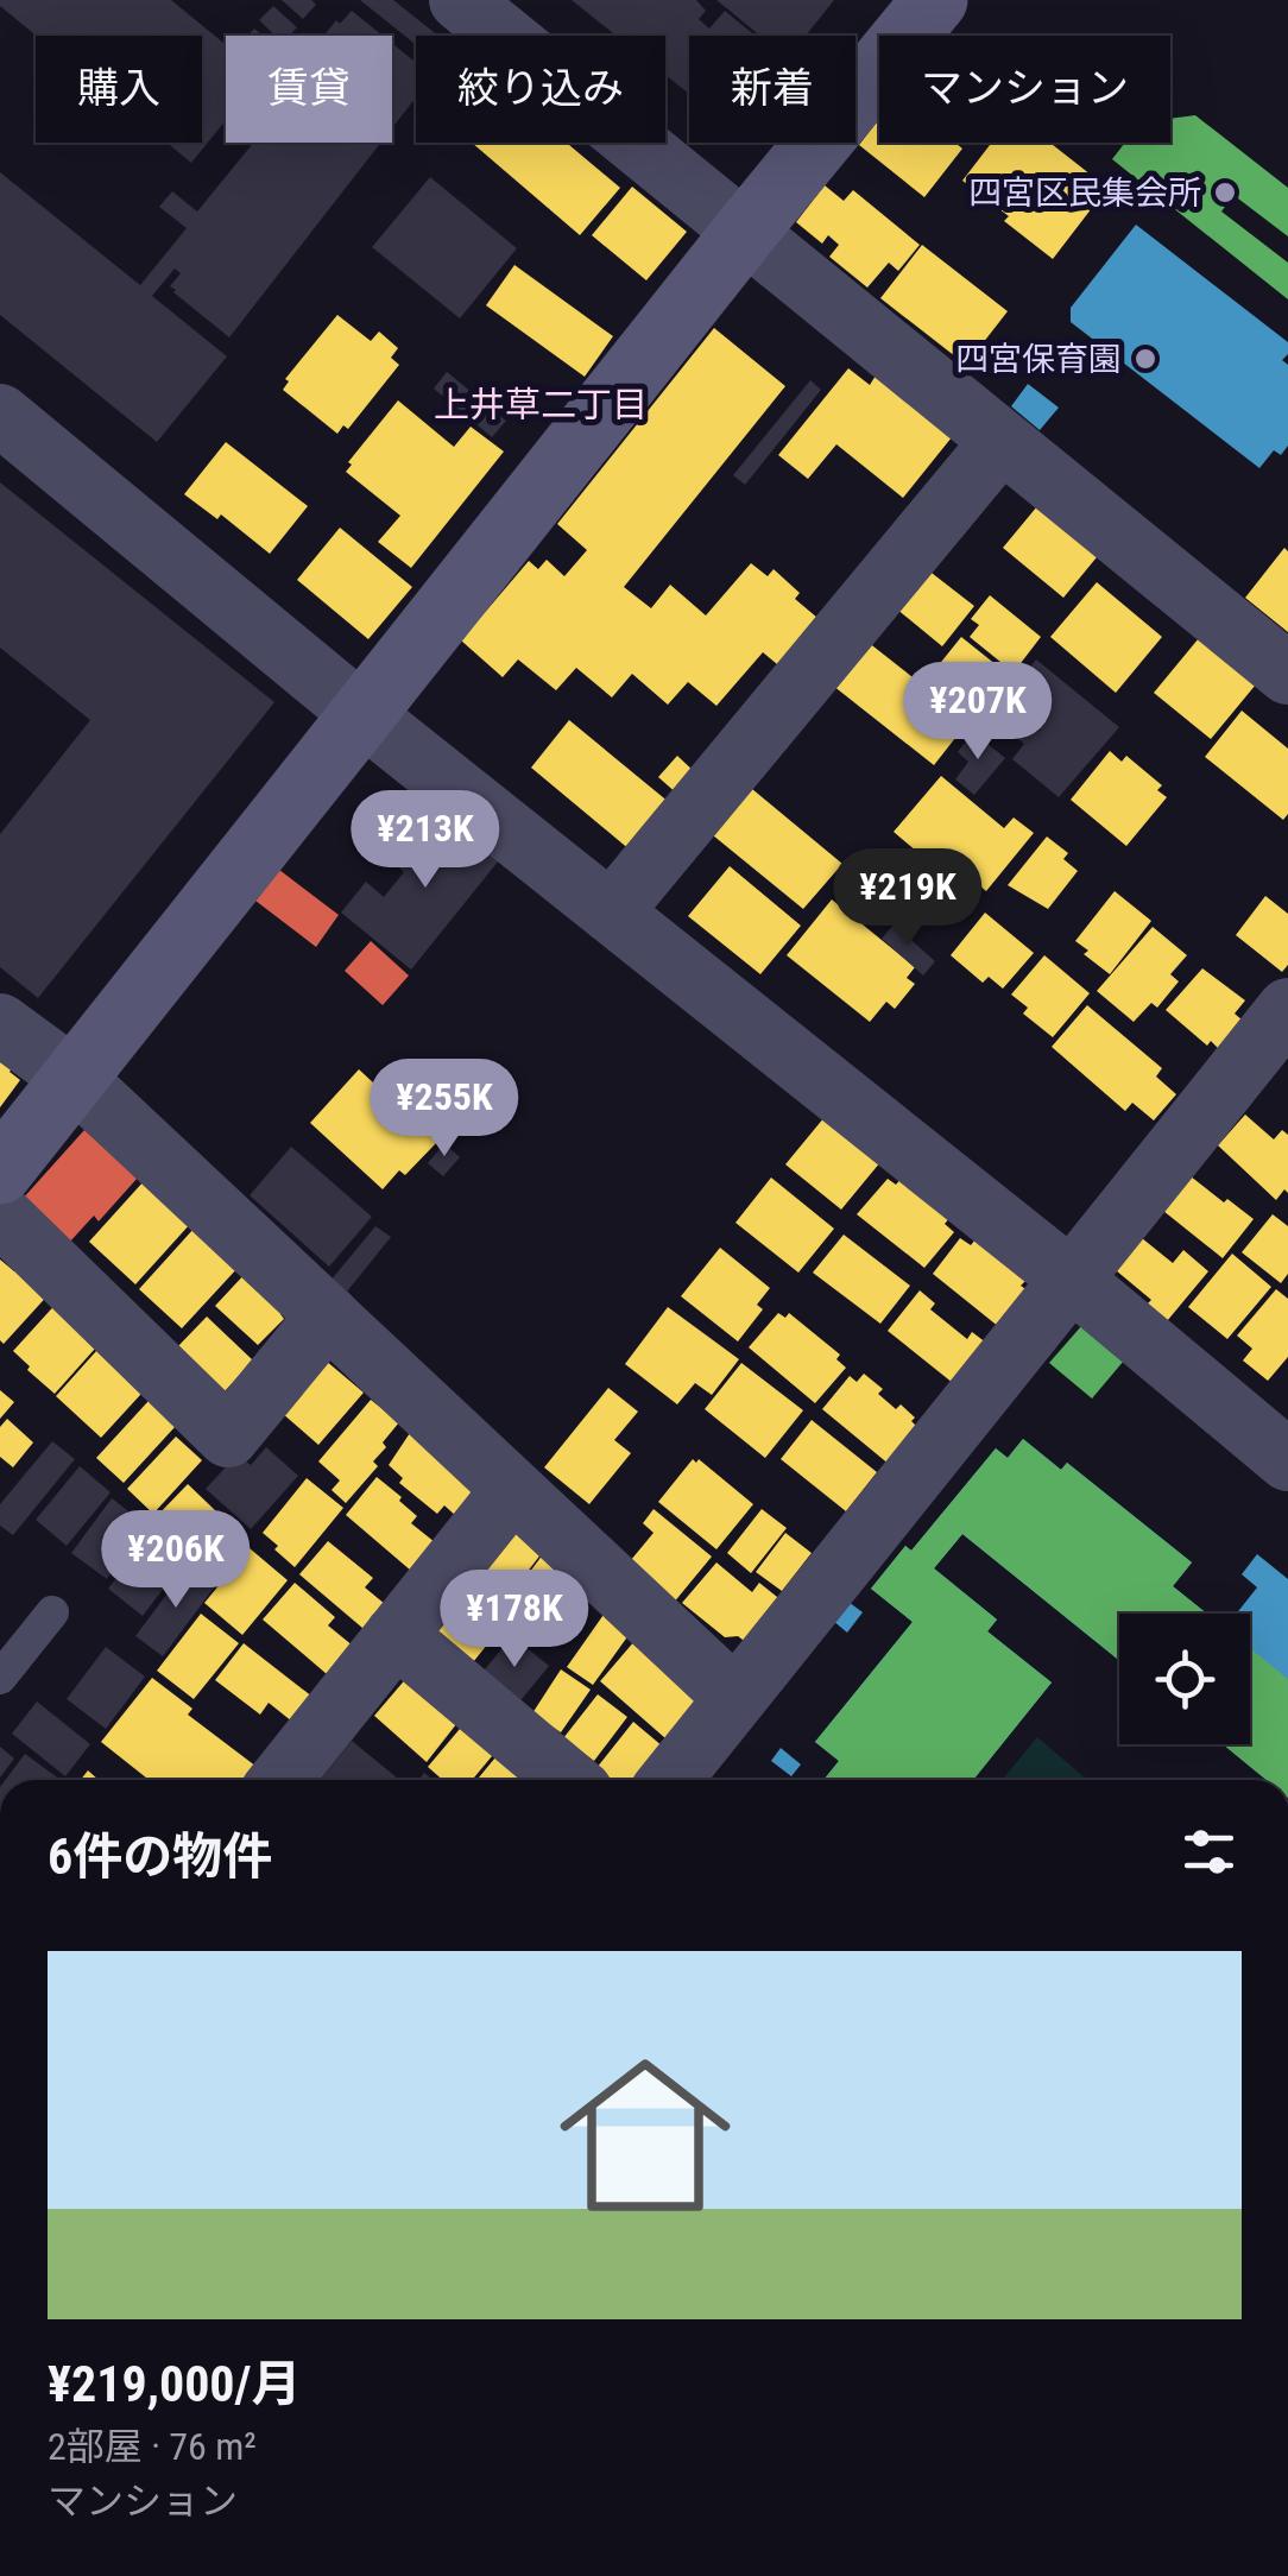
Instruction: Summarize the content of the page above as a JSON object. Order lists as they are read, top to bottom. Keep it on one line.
{"districts":["上井草二丁目"],"places":["四宮区民集会所","四宮保育園"],"page":{"chip":["購入","賃貸","絞り込み","新着","マンション"],"price":["¥207K","¥213K","¥219K","¥255K","¥206K","¥178K"],"heading":"6件の物件","list":[{"name":"¥219,000/月","note":"2部屋 · 76 m² · マンション"}]}}
